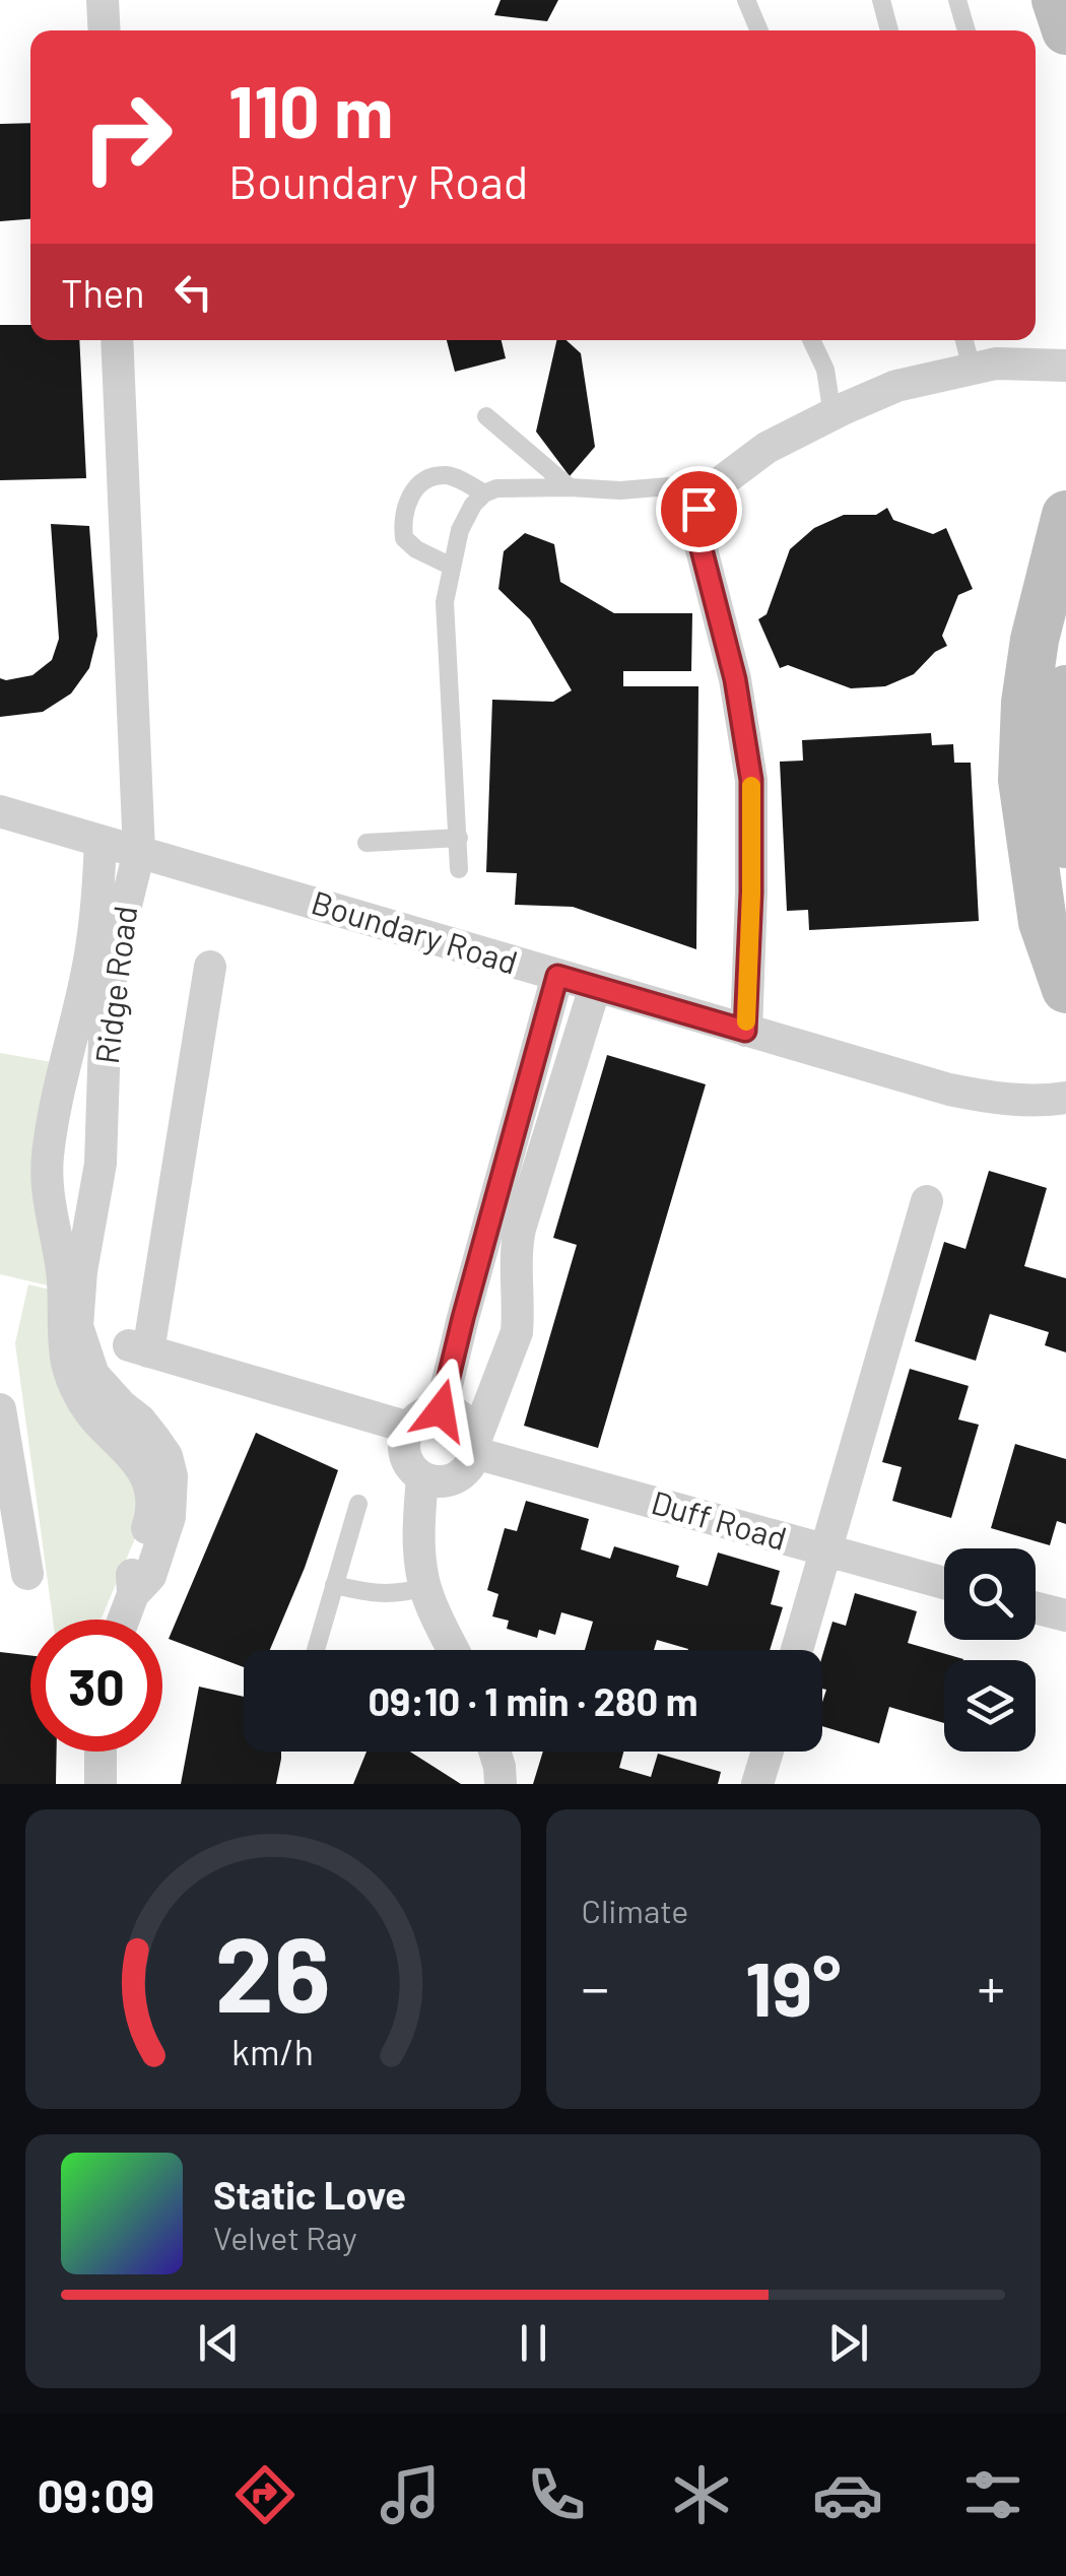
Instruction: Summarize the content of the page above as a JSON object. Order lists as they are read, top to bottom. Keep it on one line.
{"streets":{"street":["Boundary Road","Ridge Road","Duff Road"]},"crossings":[["Boundary Road","Ridge Road"]],"page":{"turn":["110 m","Boundary Road"],"then":"Then","limit":"30","trip":"09:10 · 1 min · 280 m","tile":"Climate","heat":["−","19°","+"],"song":["Static Love","Velvet Ray"],"tabs":"09:09","gauge":["26","km/h"]}}
